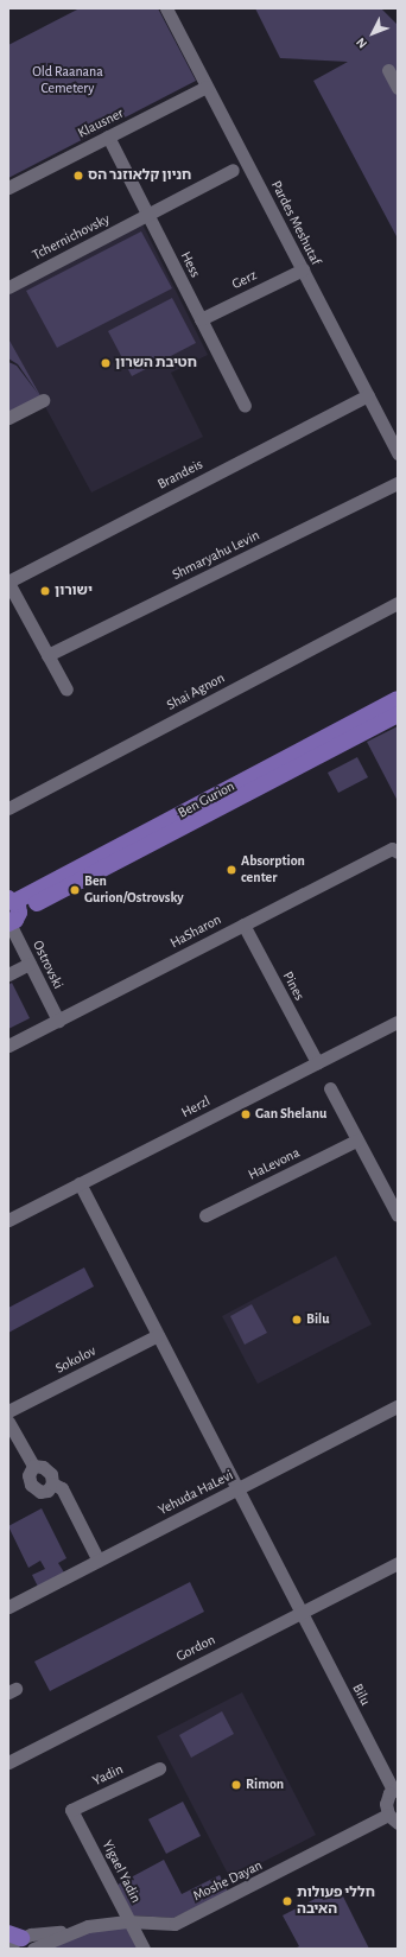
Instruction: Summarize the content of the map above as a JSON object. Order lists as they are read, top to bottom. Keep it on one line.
{"streets":{"main road":["Ben Gurion"],"street":["Klausner","Pardes Meshutaf","Tchernichovsky","Hess","Gerz","Brandeis","Shmaryahu Levin","Shai Agnon","HaSharon","Ostrovski","Pines","Herzl","HaLevona","Sokolov","Yehuda HaLevi","Gordon","Bilu","Yadin","Yigael Yadin","Moshe Dayan"]},"crossings":[["Klausner","Pardes Meshutaf"],["Klausner","Hess"],["Pardes Meshutaf","Gerz"],["Pardes Meshutaf","Brandeis"],["Tchernichovsky","Hess"],["Hess","Gerz"],["Ben Gurion","Ostrovski"],["HaSharon","Ostrovski"],["HaSharon","Pines"],["Pines","Herzl"],["Herzl","Bilu"],["Sokolov","Bilu"],["Yehuda HaLevi","Bilu"],["Gordon","Bilu"],["Yadin","Yigael Yadin"],["Yigael Yadin","Moshe Dayan"]],"parks":["Old Raanana Cemetery"],"places":["חניון קלאוזנר הס","חטיבת השרון","ישורון","Absorption center","Ben Gurion/Ostrovsky","Gan Shelanu","Bilu","Rimon","חללי פעולות האיבה"],"north":"bottom left"}
